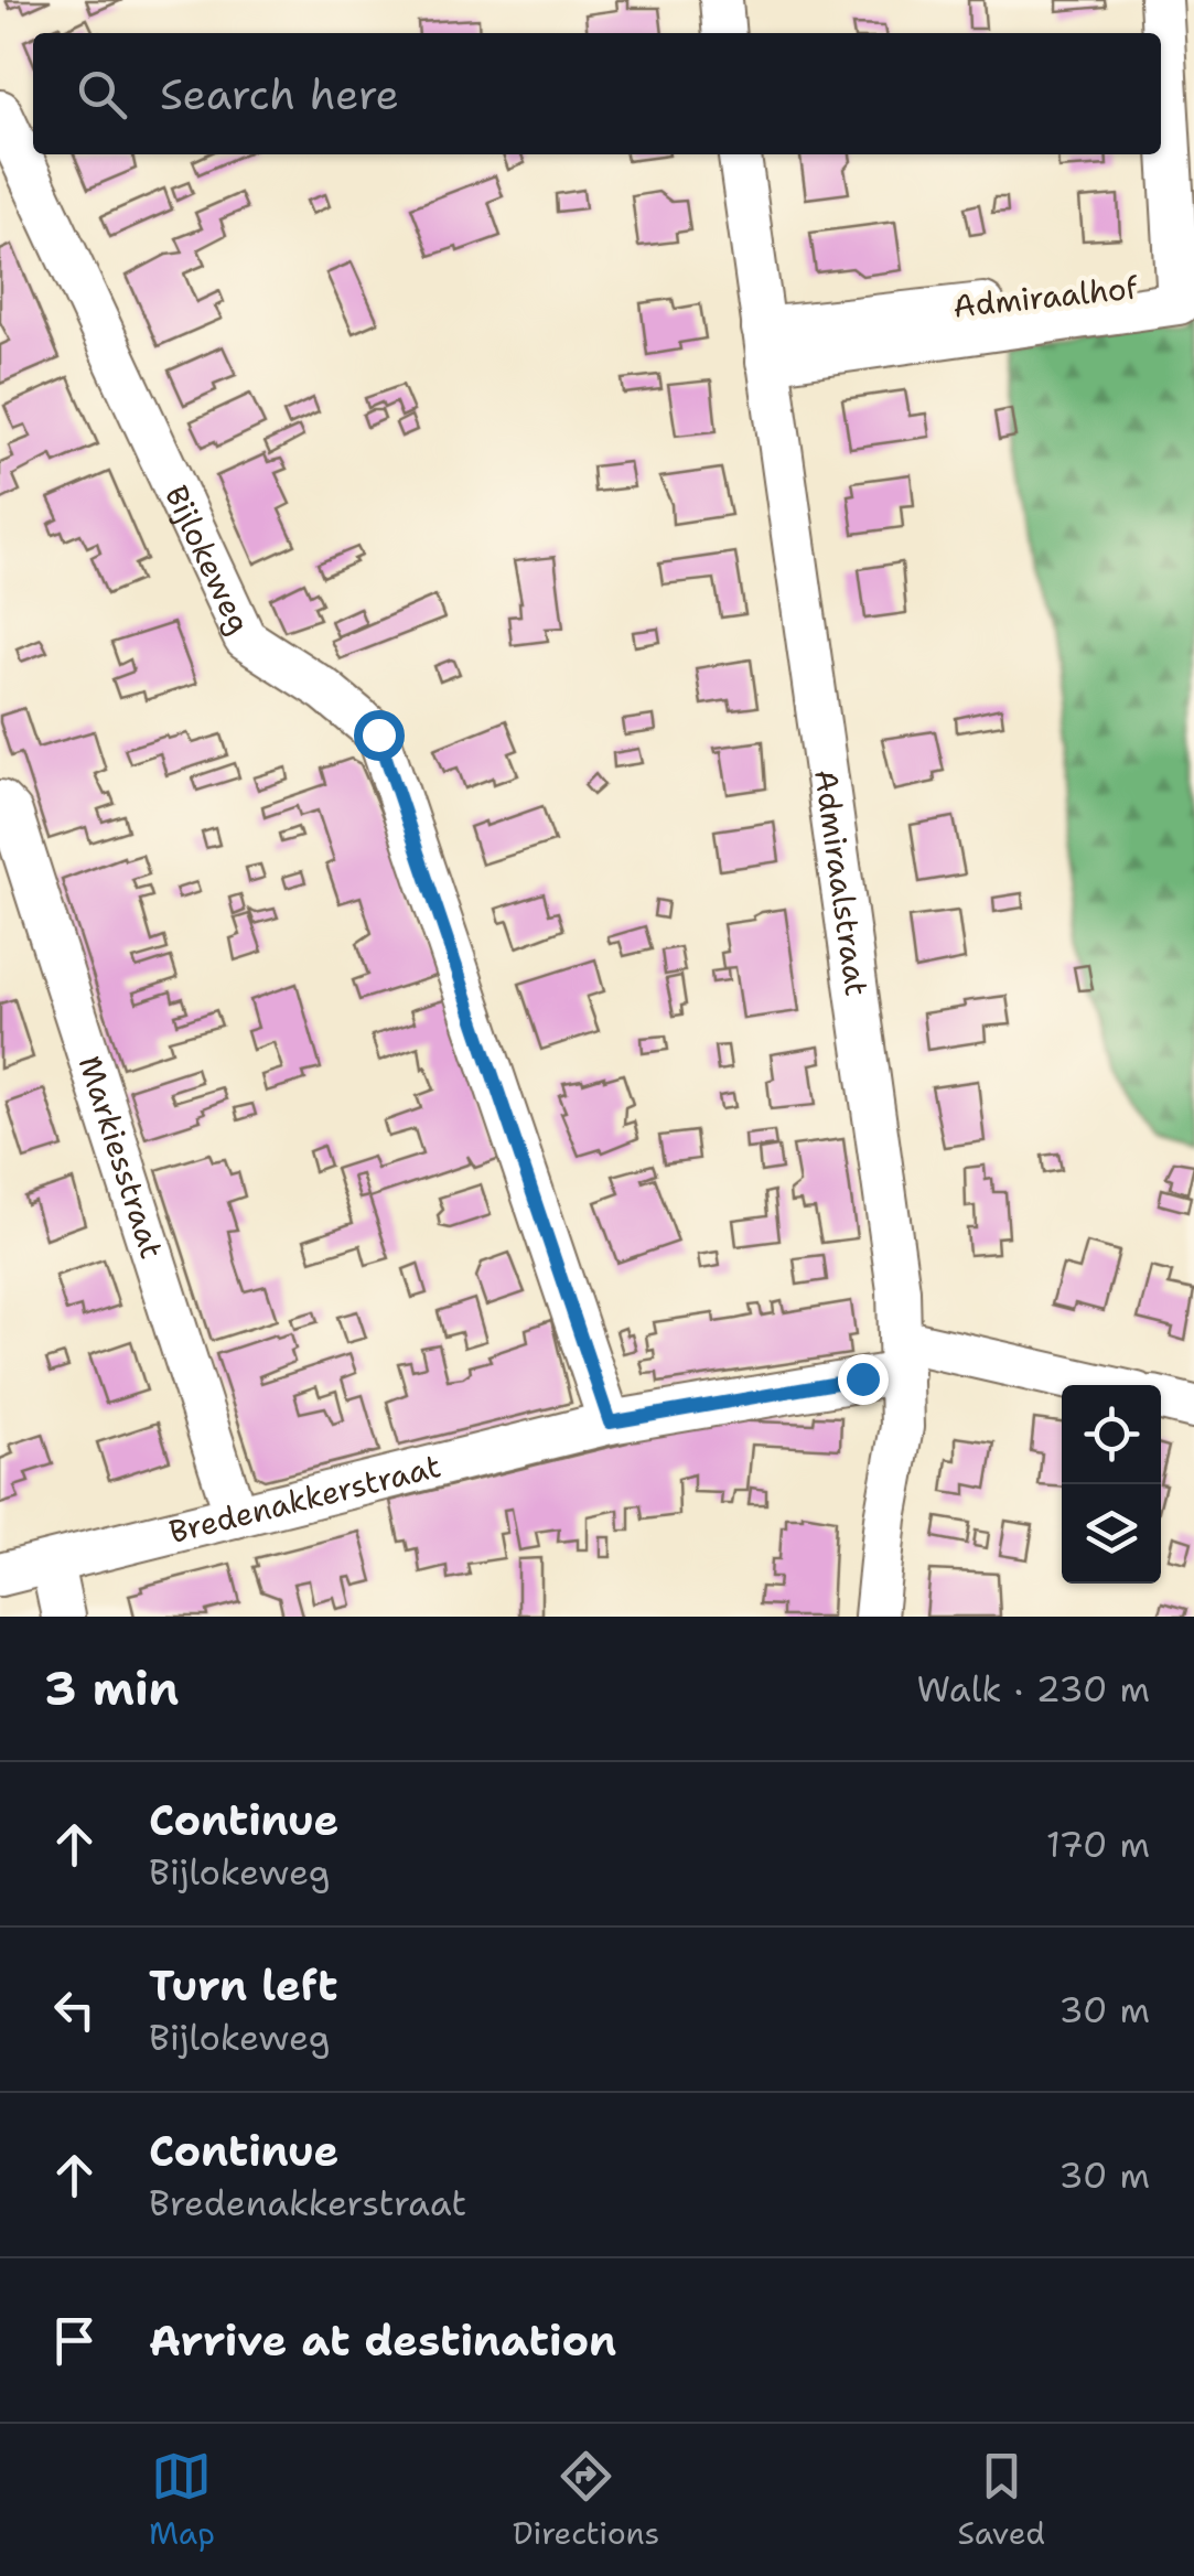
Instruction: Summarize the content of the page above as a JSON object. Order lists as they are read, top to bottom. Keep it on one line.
{"streets":{"street":["Admiraalhof","Bijlokeweg","Admiraalstraat","Markiesstraat","Bredenakkerstraat"]},"crossings":[["Admiraalhof","Admiraalstraat"],["Bijlokeweg","Bredenakkerstraat"],["Markiesstraat","Bredenakkerstraat"]],"page":{"search":"Search here","heading":["3 min","Walk · 230 m"],"list":[["Continue","Bijlokeweg","170 m"],["Turn left","Bijlokeweg","30 m"],["Continue","Bredenakkerstraat","30 m"],"Arrive at destination"],"nav":["Map","Directions","Saved"]}}
